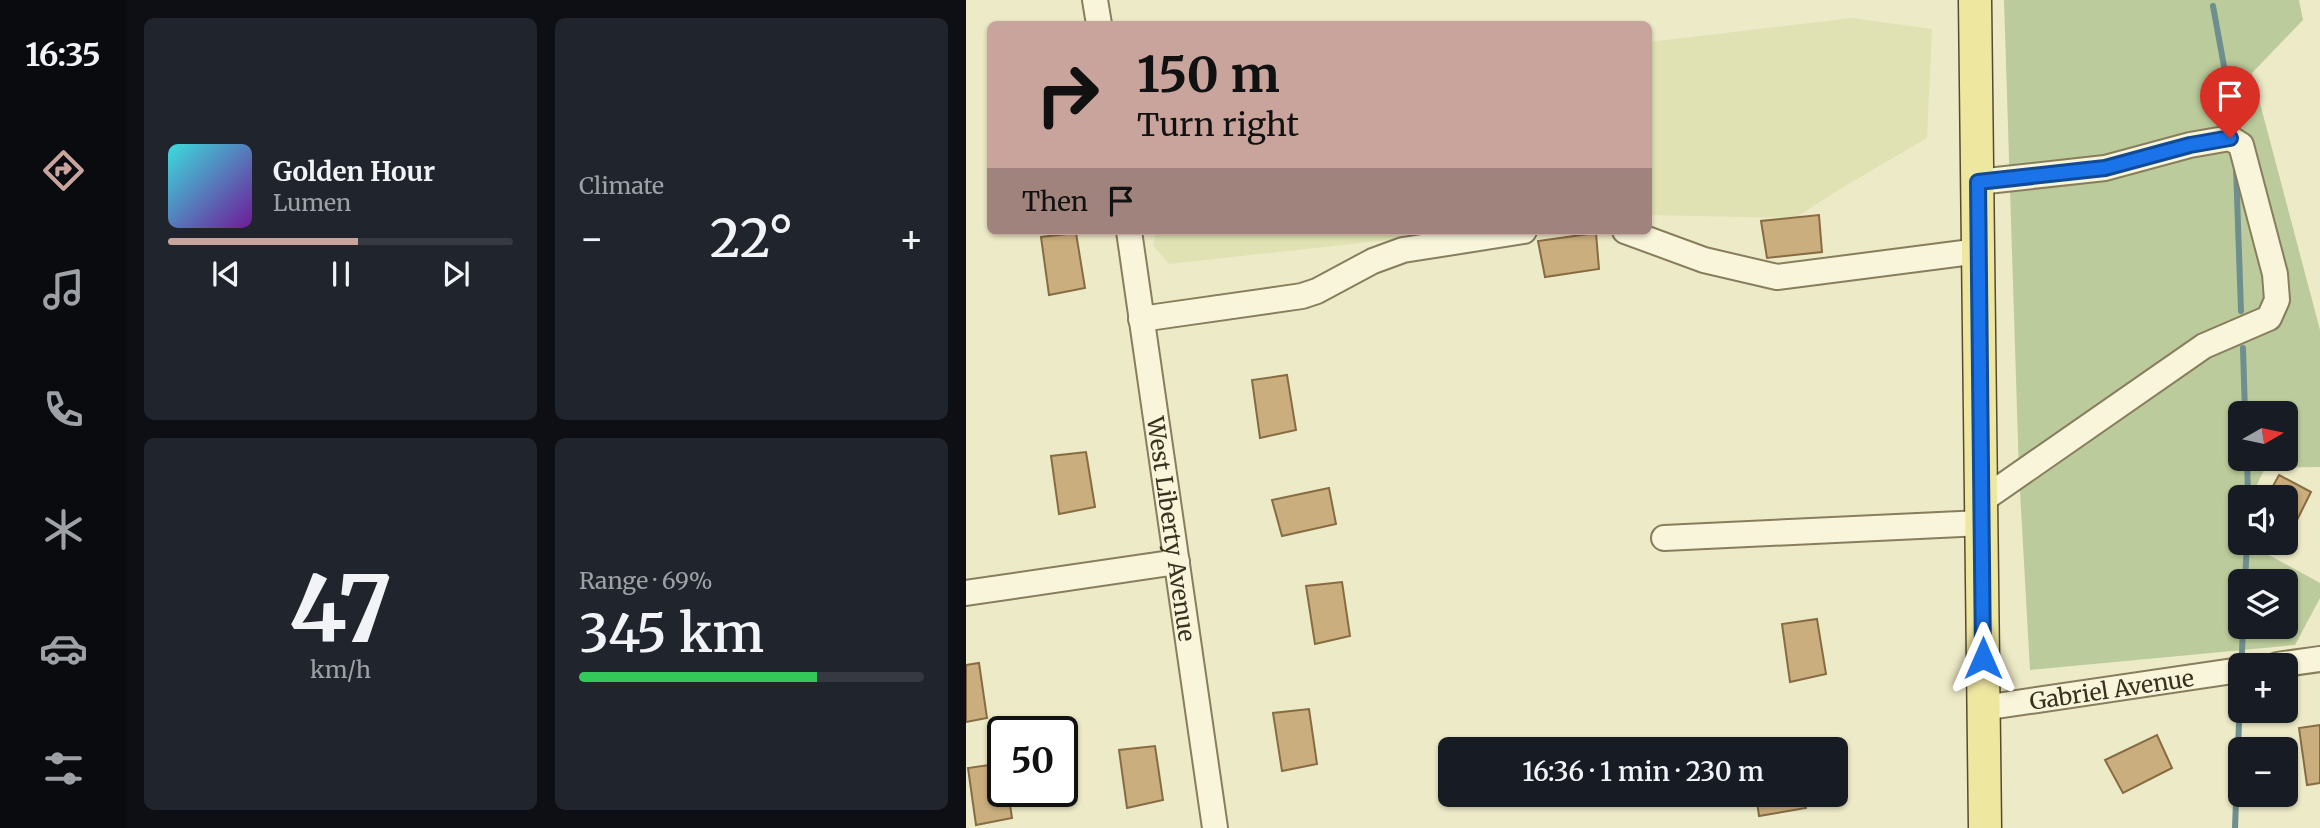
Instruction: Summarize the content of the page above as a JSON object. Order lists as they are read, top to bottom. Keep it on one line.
{"streets":{"street":["West Liberty Avenue","Gabriel Avenue"]},"north":"right","page":{"tabs":"16:35","tile":["Climate",["47","km/h"],["Range · 69%","345 km"]],"turn":["150 m","Turn right"],"song":["Golden Hour","Lumen"],"then":"Then","heat":["−","22°","+"],"map_buttons":["+","−"],"limit":"50","trip":"16:36 · 1 min · 230 m"}}
